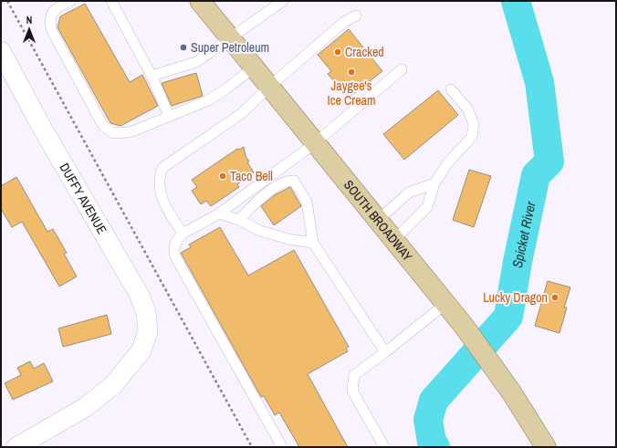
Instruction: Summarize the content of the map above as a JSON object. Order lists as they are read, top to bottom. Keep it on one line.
{"streets":{"main road":["SOUTH BROADWAY"],"street":["DUFFY AVENUE"]},"water":["Spicket River"],"places":["Super Petroleum","Cracked","Jaygee's Ice Cream","Taco Bell","Lucky Dragon"],"north":"top"}
